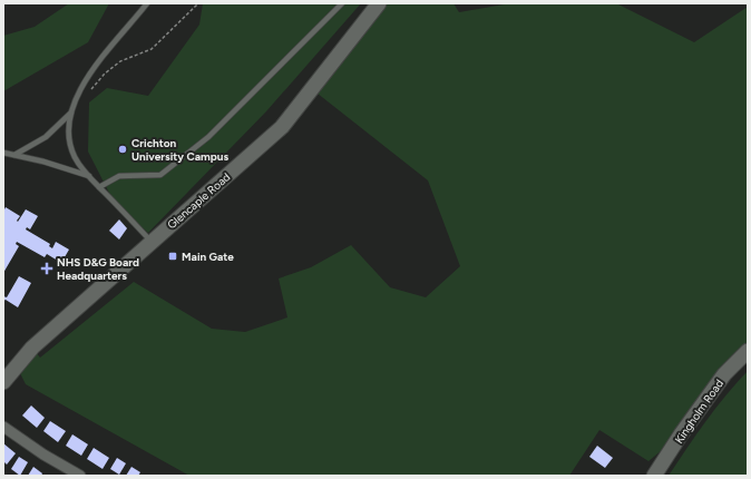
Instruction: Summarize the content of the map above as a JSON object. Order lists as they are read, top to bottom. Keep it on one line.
{"streets":{"main road":["Glencaple Road","Kingholm Road"]},"places":{"other":["Crichton University Campus"],"transit":["Main Gate"],"health":["NHS D&G Board Headquarters"]}}
